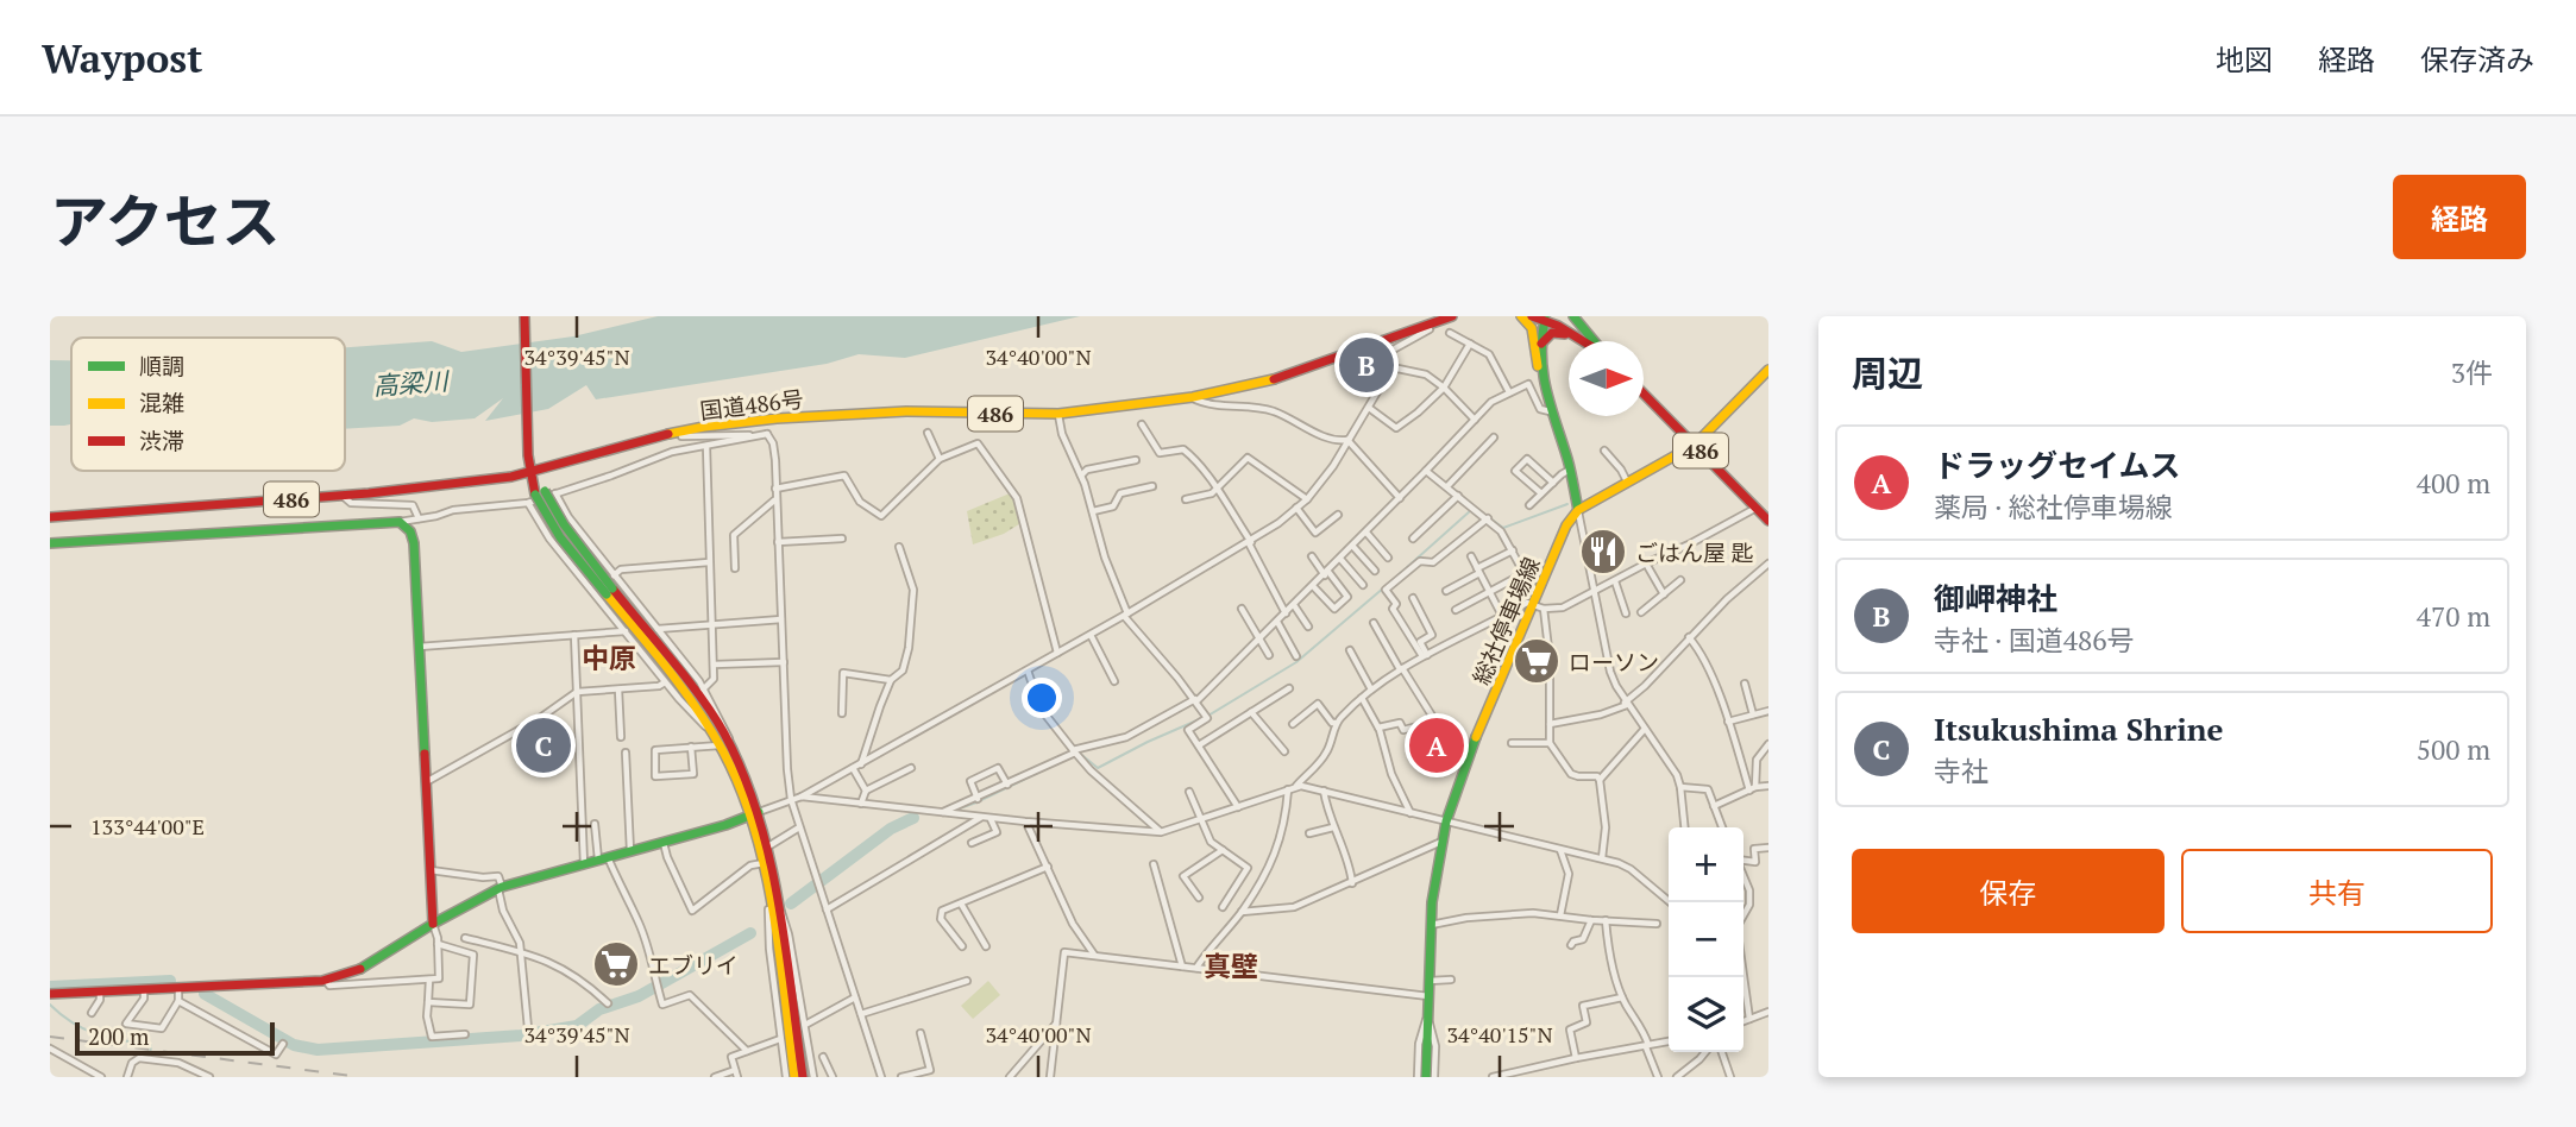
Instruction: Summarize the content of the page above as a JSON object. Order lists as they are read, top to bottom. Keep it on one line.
{"streets":{"main road":["国道486号","486","総社停車場線"]},"districts":["中原","真壁"],"water":["高梁川"],"places":{"restaurant":["ごはん屋 匙"],"supermarket":["ローソン","エブリイ"]},"legend":["順調","混雑","渋滞"],"scale_bar":"200 m","north":"right","page":{"header":"Waypost","nav":["地図","経路","保存済み"],"title":"アクセス","buttons":["経路",["保存","共有"]],"heading":["周辺","3件"],"pins":["B","A","C"],"list":[{"mark":"A","name":"ドラッグセイムス","note":"薬局 · 総社停車場線","value":"400 m"},{"mark":"B","name":"御岬神社","note":"寺社 · 国道486号","value":"470 m"},{"mark":"C","name":"Itsukushima Shrine","note":"寺社","value":"500 m"}],"map_buttons":["+","−"],"scale":"200 m"},"coordinates":["34°39'45\"N","34°40'00\"N","133°44'00\"E","34°40'15\"N"]}
